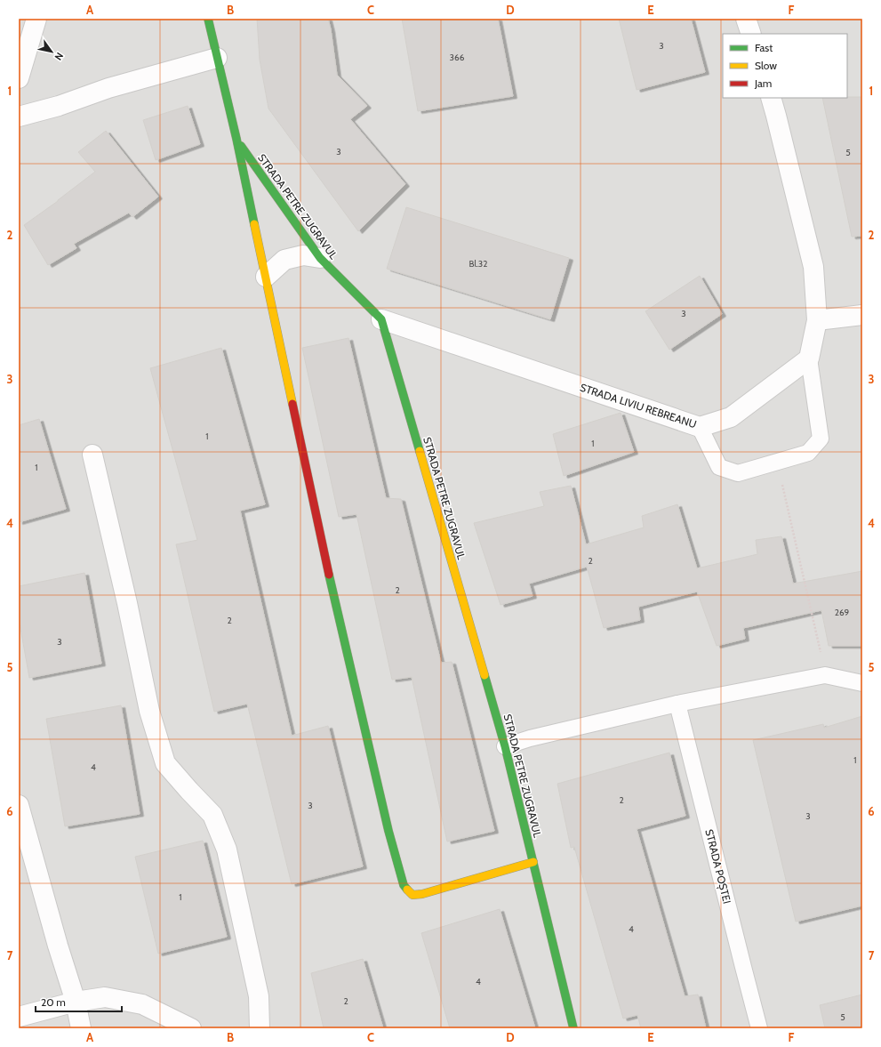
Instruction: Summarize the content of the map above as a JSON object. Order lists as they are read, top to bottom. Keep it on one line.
{"streets":{"street":["STRADA PETRE ZUGRAVUL","STRADA LIVIU REBREANU"],"lane":["STRADA POȘTEI"]},"crossings":[["STRADA PETRE ZUGRAVUL","STRADA LIVIU REBREANU"]],"house_numbers":["3","366","3","5","Bl.32","3","1","1","1","2","2","269","2","3","1","4","2","3","3","1","4","4","2","5"],"legend":["Fast","Slow","Jam"],"scale_bar":"20 m","north":"bottom right","grid":{"columns":["A","B","C","D","E","F"],"rows":["1","2","3","4","5","6","7"]}}
